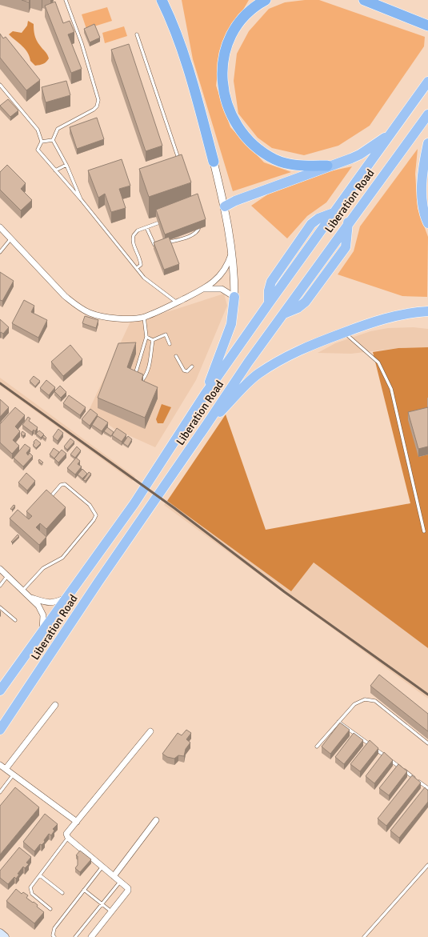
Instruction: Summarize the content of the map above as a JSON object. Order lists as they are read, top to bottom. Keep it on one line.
{"streets":{"highway":["Liberation Road"]}}
